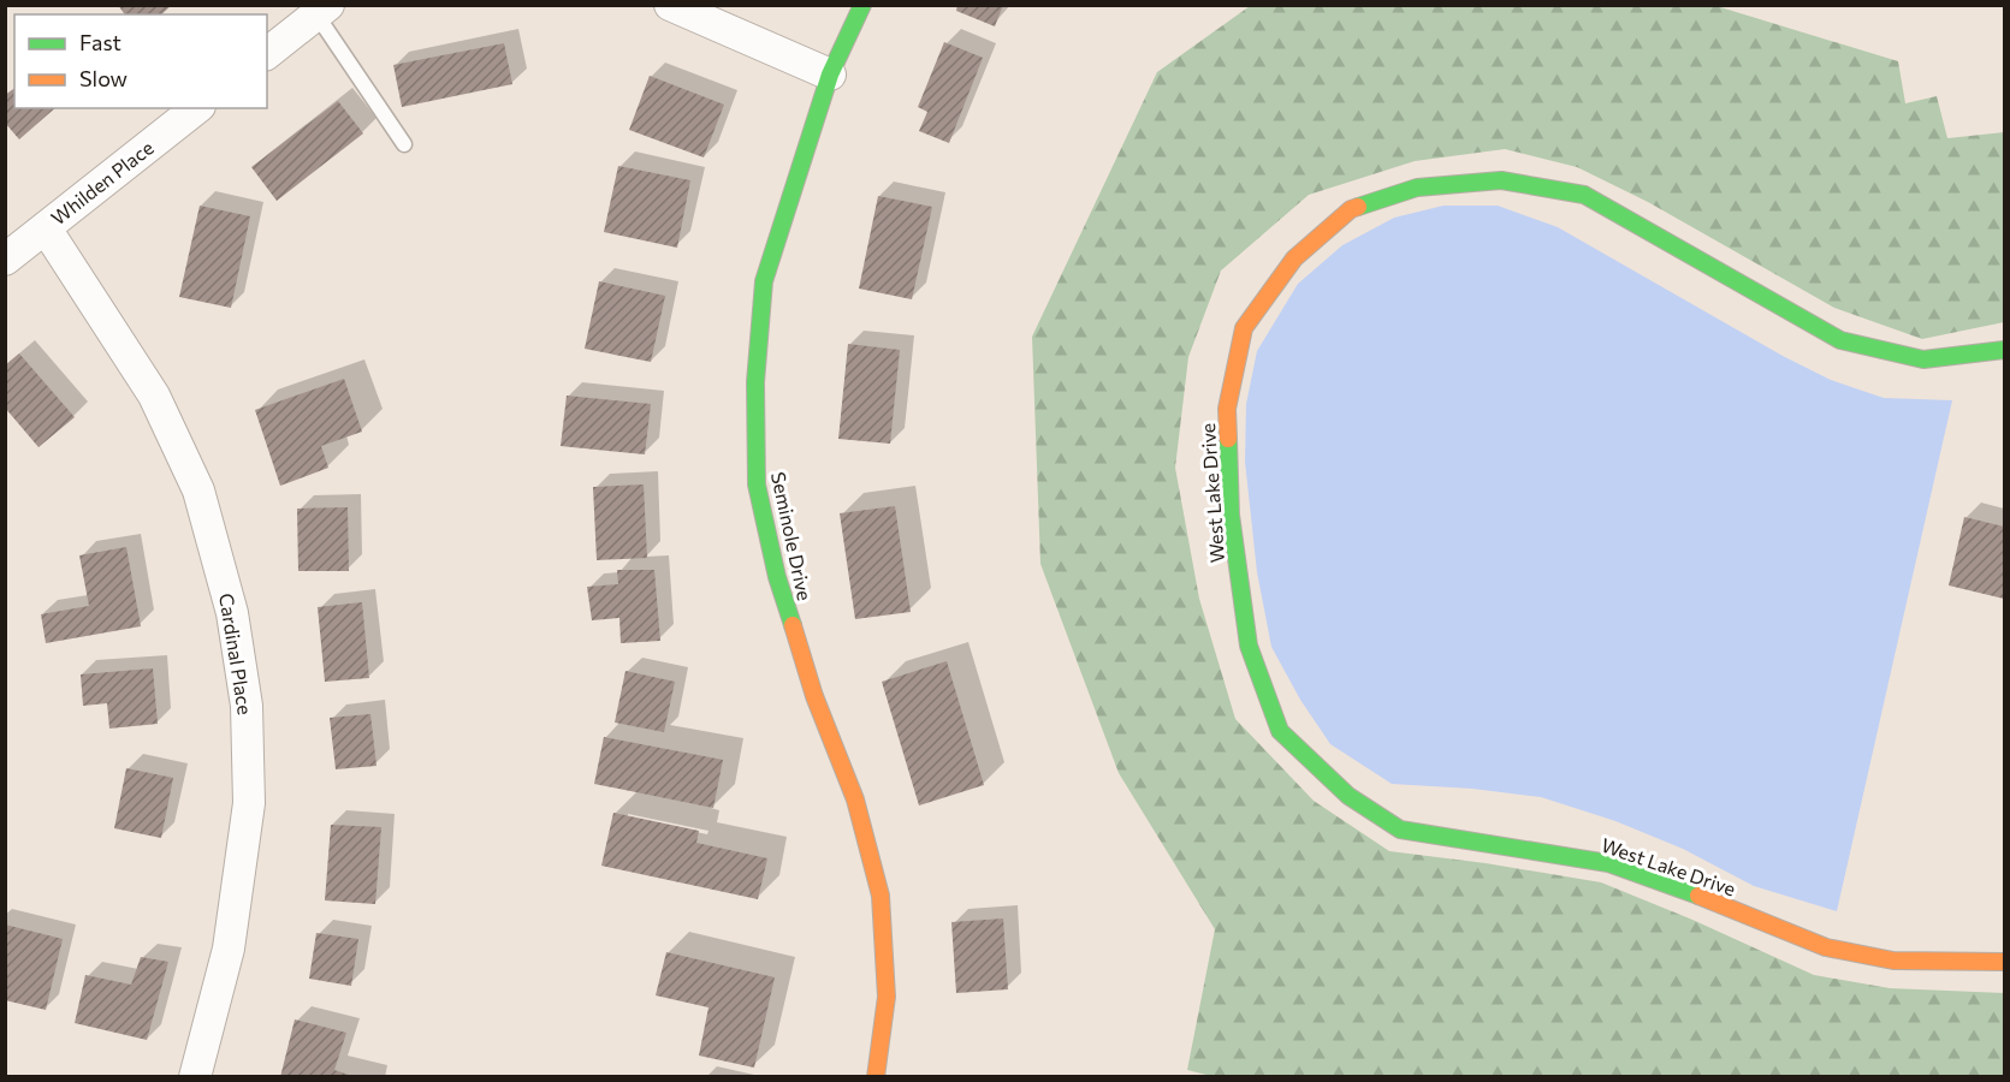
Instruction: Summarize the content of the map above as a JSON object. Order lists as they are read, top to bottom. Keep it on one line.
{"streets":{"street":["Whilden Place","West Lake Drive","Seminole Drive","Cardinal Place"]},"crossings":[["Whilden Place","Cardinal Place"]],"legend":["Fast","Slow"]}
